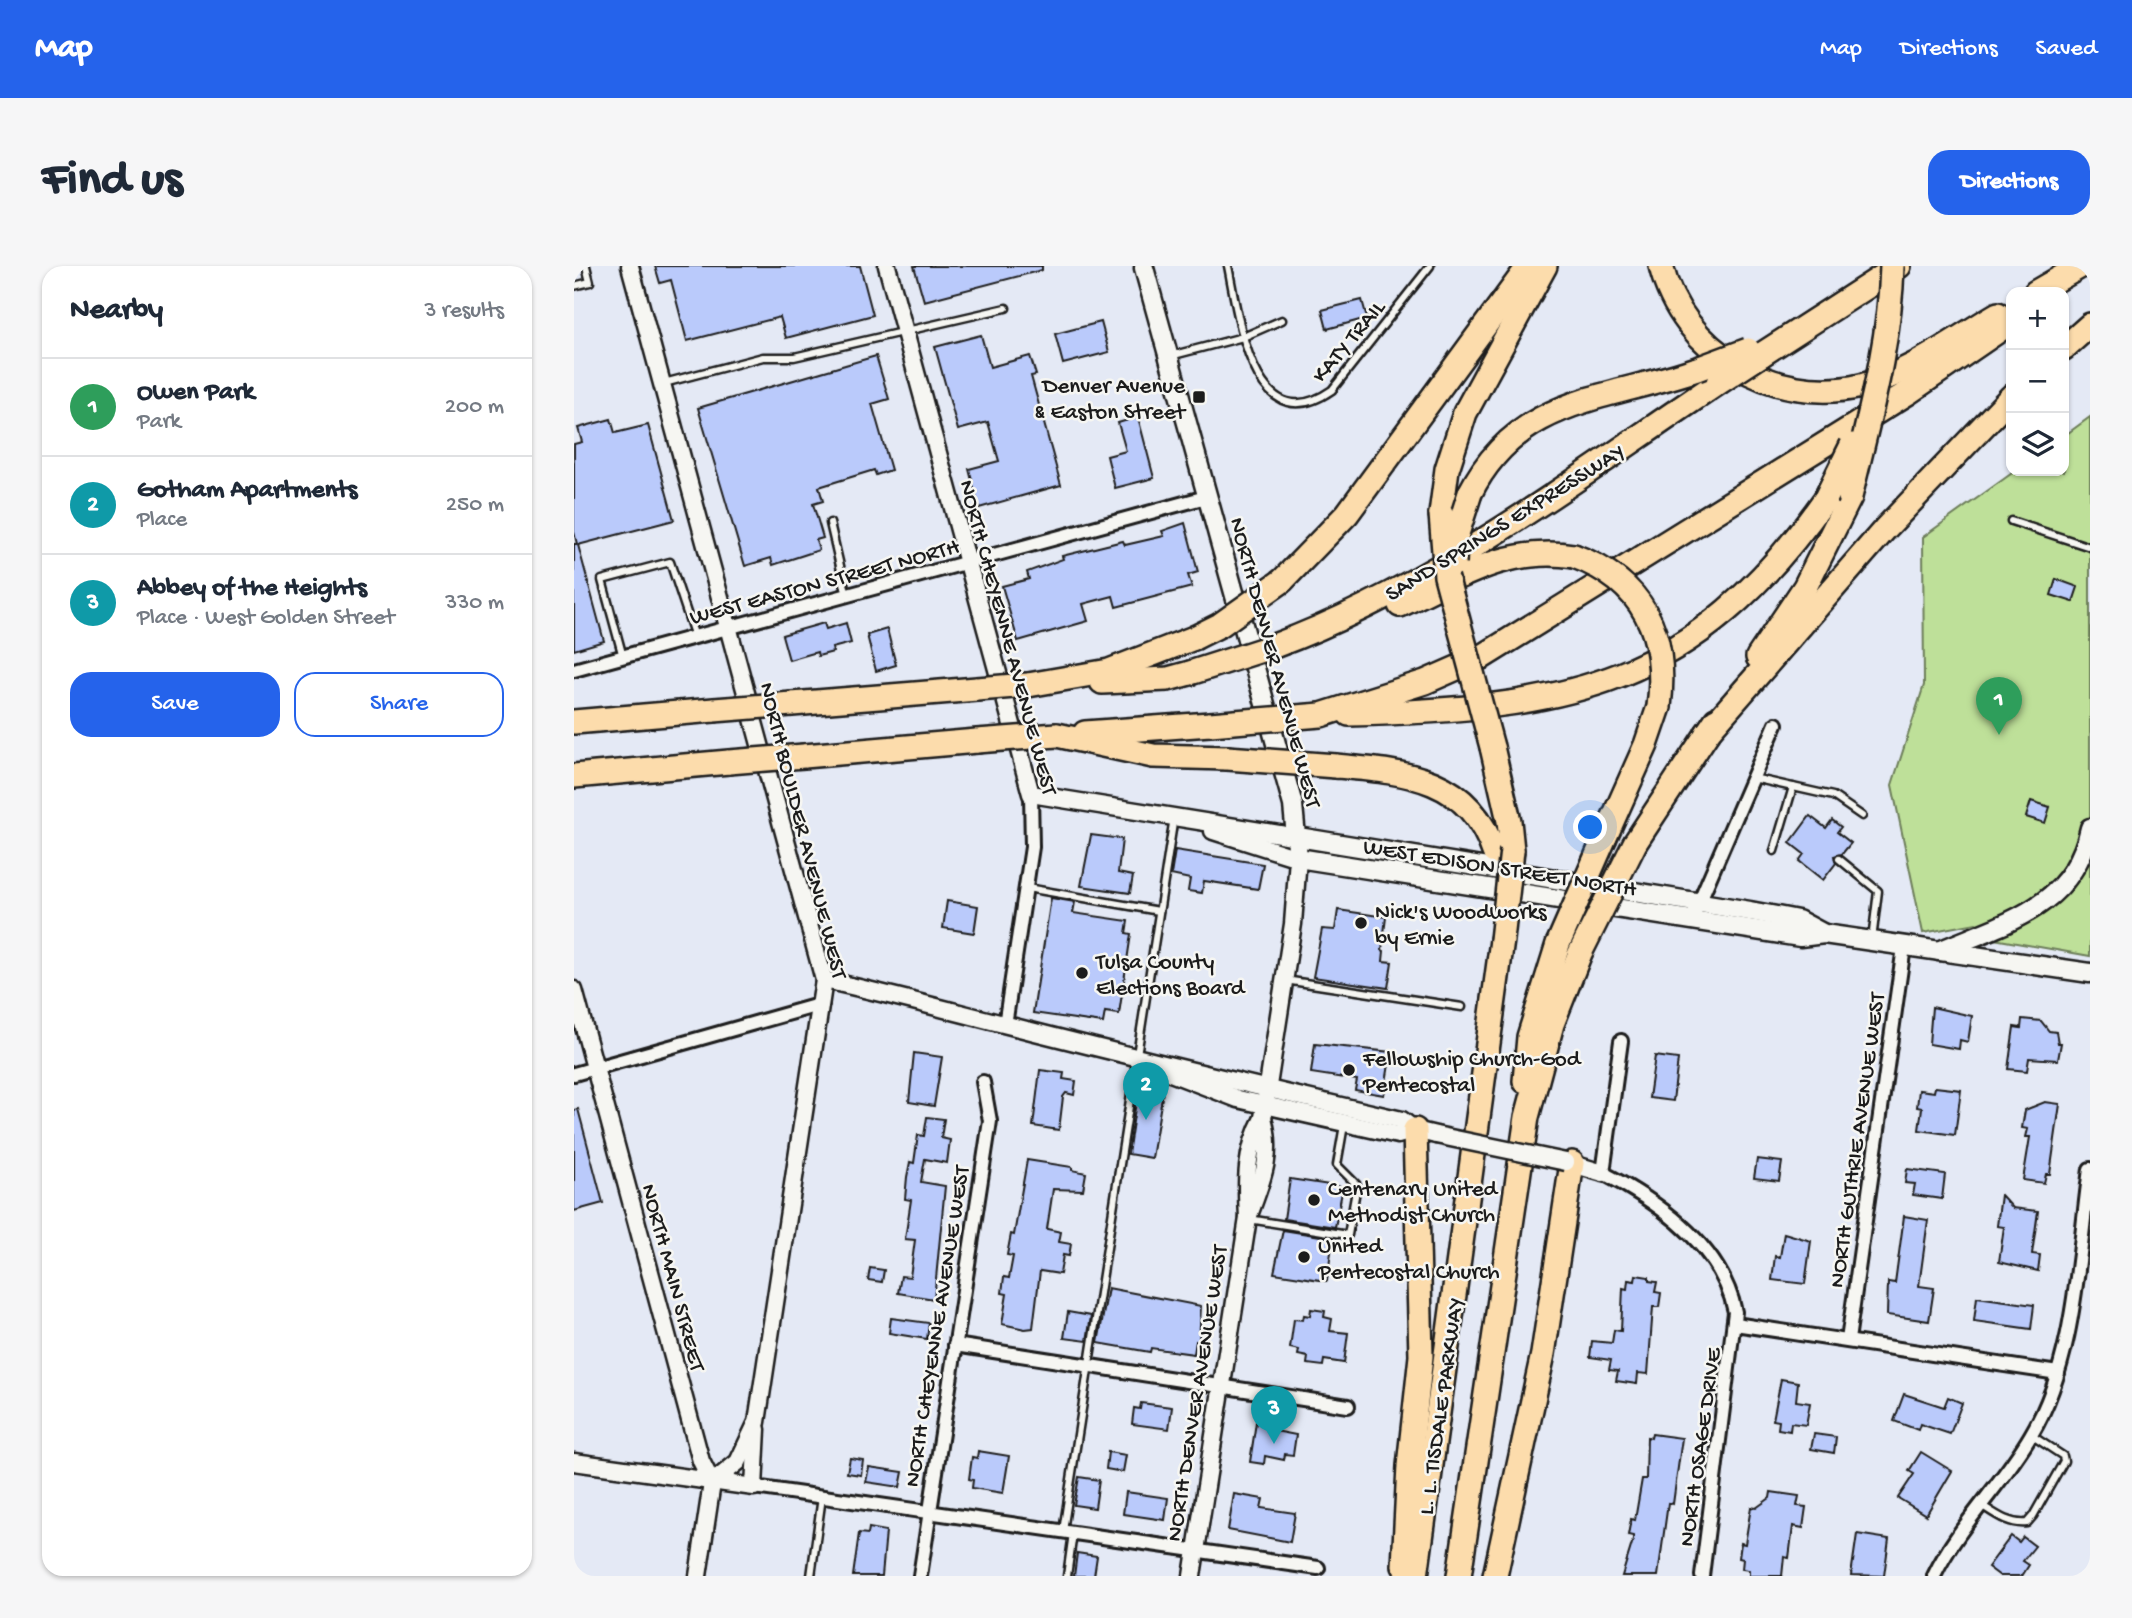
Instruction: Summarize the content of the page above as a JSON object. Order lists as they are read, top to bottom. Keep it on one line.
{"streets":{"highway":["SAND SPRINGS EXPRESSWAY","L. L. TISDALE PARKWAY"],"main road":["NORTH DENVER AVENUE WEST","WEST EDISON STREET NORTH"],"street":["WEST EASTON STREET NORTH","NORTH CHEYENNE AVENUE WEST","NORTH BOULDER AVENUE WEST","NORTH GUTHRIE AVENUE WEST","NORTH MAIN STREET","NORTH OSAGE DRIVE"],"lane":["KATY TRAIL"]},"crossings":[["WEST EASTON STREET NORTH","NORTH CHEYENNE AVENUE WEST"],["WEST EASTON STREET NORTH","NORTH DENVER AVENUE WEST"],["WEST EASTON STREET NORTH","NORTH BOULDER AVENUE WEST"],["NORTH CHEYENNE AVENUE WEST","WEST EDISON STREET NORTH"],["NORTH DENVER AVENUE WEST","WEST EDISON STREET NORTH"],["NORTH BOULDER AVENUE WEST","NORTH MAIN STREET"],["WEST EDISON STREET NORTH","NORTH GUTHRIE AVENUE WEST"]],"places":{"transit":["Denver Avenue & Easton Street"],"other":["Nick's Woodworks by Ernie","Tulsa County Elections Board","Fellowship Church-God Pentecostal","Centenary United Methodist Church","United Pentecostal Church"]},"page":{"header":"Map","nav":["Map","Directions","Saved"],"buttons":["Directions",["Save","Share"]],"title":"Find us","heading":["Nearby","3 results"],"map_buttons":["+","−"],"list":[{"mark":"1","name":"Owen Park","note":"Park","value":"200 m"},{"mark":"2","name":"Gotham Apartments","note":"Place","value":"250 m"},{"mark":"3","name":"Abbey of the Heights","note":"Place · West Golden Street","value":"330 m"}],"pins":["1","2","3"]}}
